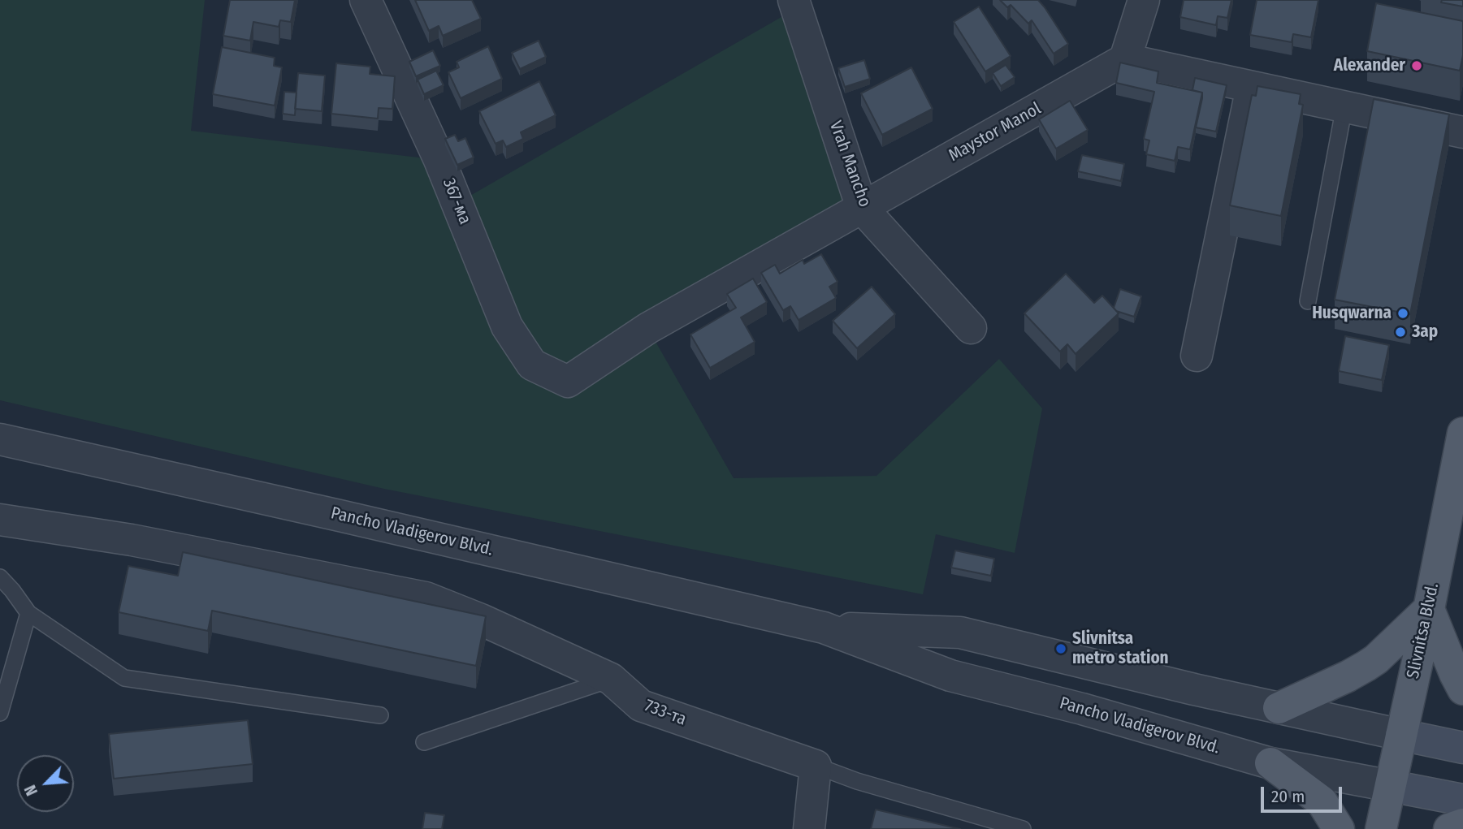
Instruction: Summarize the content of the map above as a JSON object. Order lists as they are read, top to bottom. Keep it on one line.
{"streets":{"main road":["Pancho Vladigerov Blvd.","Slivnitsa Blvd."],"street":["Maystor Manol","Vrah Mancho","367-ма","733-та"]},"crossings":[["Maystor Manol","Vrah Mancho"],["Maystor Manol","367-ма"],["Pancho Vladigerov Blvd.","Slivnitsa Blvd."]],"places":["Alexander","Husqwarna","Зар","Slivnitsa metro station"],"scale_bar":"20 m","north":"bottom left"}
